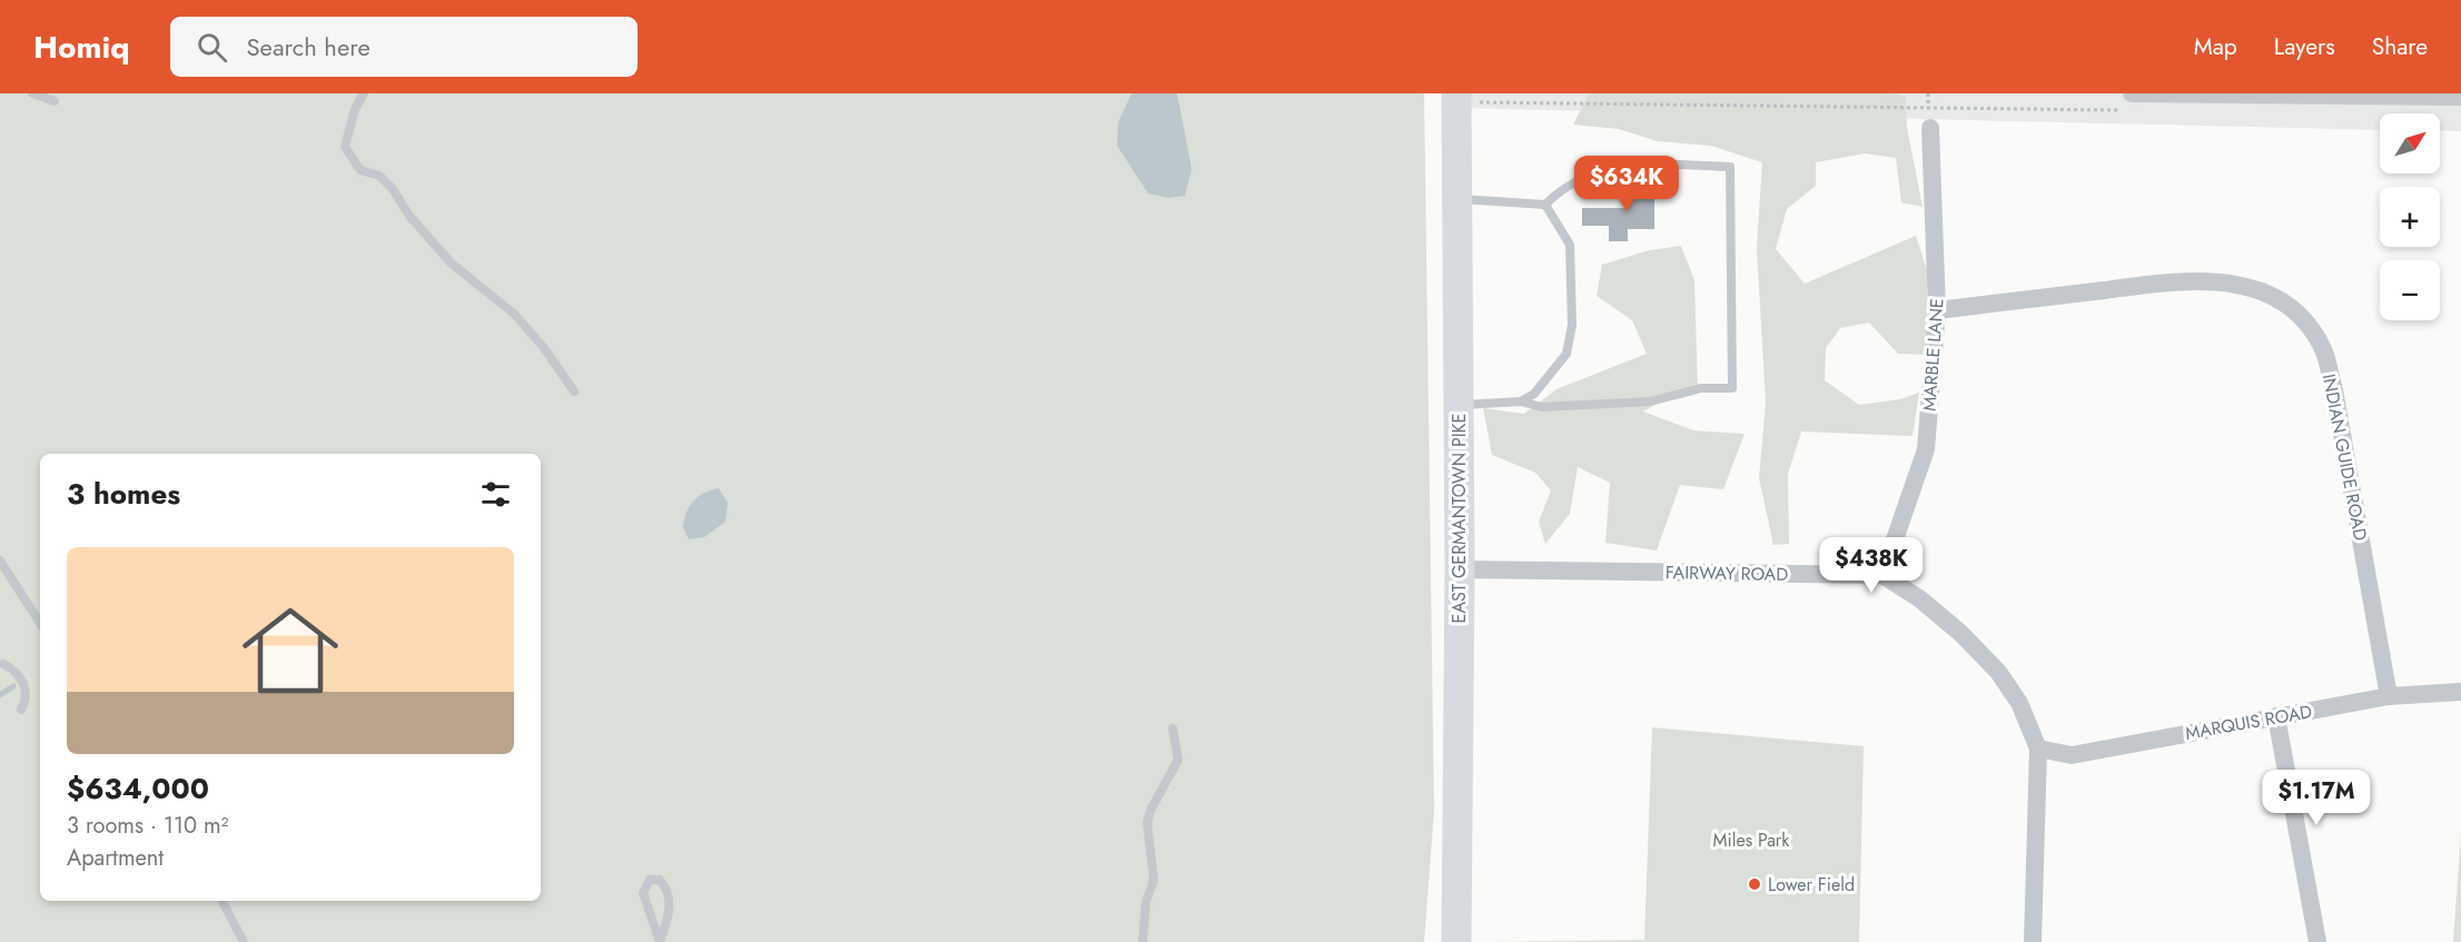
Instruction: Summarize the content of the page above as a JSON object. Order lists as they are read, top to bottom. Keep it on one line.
{"streets":{"main road":["EAST GERMANTOWN PIKE"],"street":["MARBLE LANE","INDIAN GUIDE ROAD","FAIRWAY ROAD","MARQUIS ROAD"]},"crossings":[["MARBLE LANE","INDIAN GUIDE ROAD"],["MARBLE LANE","FAIRWAY ROAD"],["INDIAN GUIDE ROAD","MARQUIS ROAD"],["EAST GERMANTOWN PIKE","FAIRWAY ROAD"]],"parks":["Miles Park"],"places":["Lower Field"],"north":"top right","page":{"header":"Homiq","search":"Search here","nav":["Map","Layers","Share"],"map_buttons":["+","−"],"price":["$634K","$438K","$1.17M"],"heading":"3 homes","list":[{"name":"$634,000","note":"3 rooms · 110 m² · Apartment"}]}}
